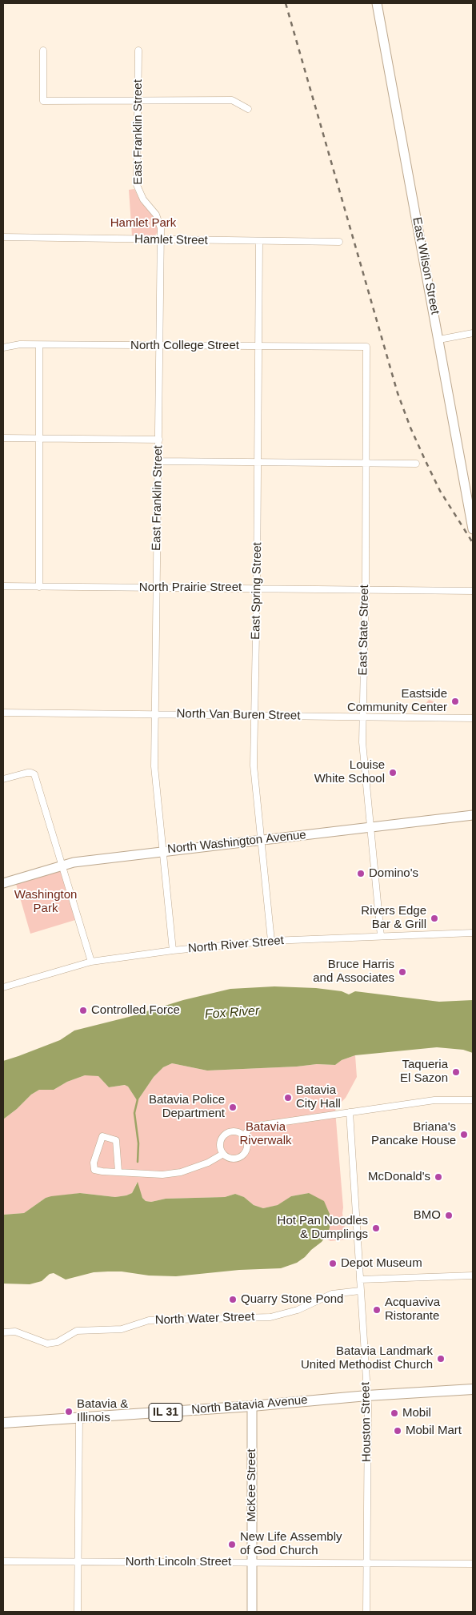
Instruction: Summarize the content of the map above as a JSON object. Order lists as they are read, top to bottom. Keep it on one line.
{"streets":{"main road":["North Batavia Avenue","IL 31"],"street":["East Franklin Street","Hamlet Street","East Wilson Street","North College Street","North Prairie Street","East Spring Street","East State Street","North Van Buren Street","North Washington Avenue","North River Street","North Water Street","Houston Street","McKee Street","North Lincoln Street"]},"crossings":[["East Franklin Street","Hamlet Street"],["East Franklin Street","North College Street"],["East Franklin Street","North Prairie Street"],["East Franklin Street","North Van Buren Street"],["East Franklin Street","North Washington Avenue"],["East Franklin Street","North River Street"],["Hamlet Street","East Spring Street"],["North College Street","East Spring Street"],["North College Street","East State Street"],["North Prairie Street","East Spring Street"],["North Prairie Street","East State Street"],["East Spring Street","North Van Buren Street"],["East Spring Street","North Washington Avenue"],["East Spring Street","North River Street"],["East State Street","North Van Buren Street"],["East State Street","North Washington Avenue"],["East State Street","North River Street"],["North Water Street","Houston Street"],["North Batavia Avenue","Houston Street"],["North Batavia Avenue","McKee Street"],["Houston Street","North Lincoln Street"],["McKee Street","North Lincoln Street"]],"water":["Fox River"],"parks":["Hamlet Park","Washington Park","Batavia Riverwalk"],"places":["Eastside Community Center","Louise White School","Domino's","Rivers Edge Bar & Grill","Bruce Harris and Associates","Controlled Force","Taqueria El Sazon","Batavia City Hall","Batavia Police Department","Briana's Pancake House","McDonald's","BMO","Hot Pan Noodles & Dumplings","Depot Museum","Quarry Stone Pond","Acquaviva Ristorante","Batavia Landmark United Methodist Church","Batavia & Illinois","Mobil","Mobil Mart","New Life Assembly of God Church"]}
